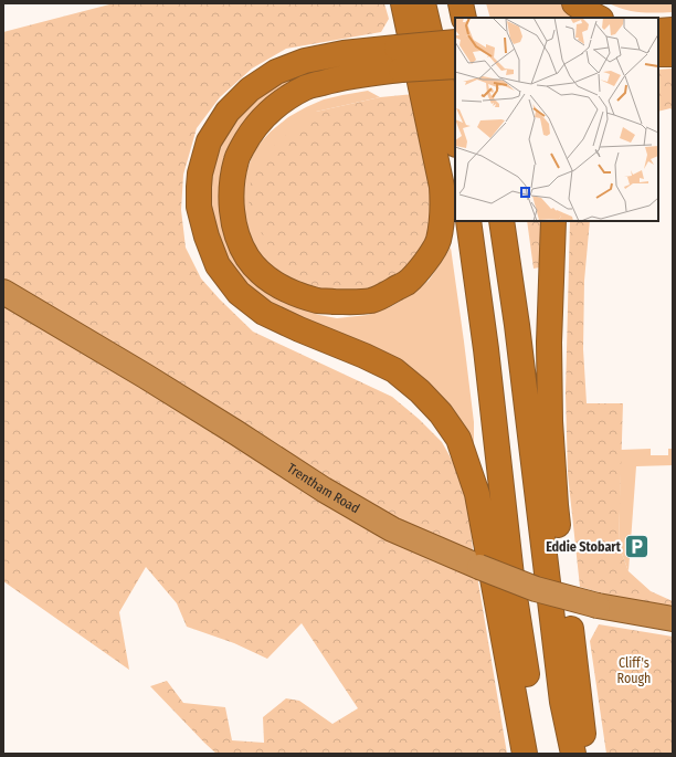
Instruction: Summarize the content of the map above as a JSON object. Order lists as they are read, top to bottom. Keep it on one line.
{"streets":{"highway":["Trentham Road"]},"parks":["Cliff's Rough"],"places":{"parking":["Eddie Stobart"]}}
